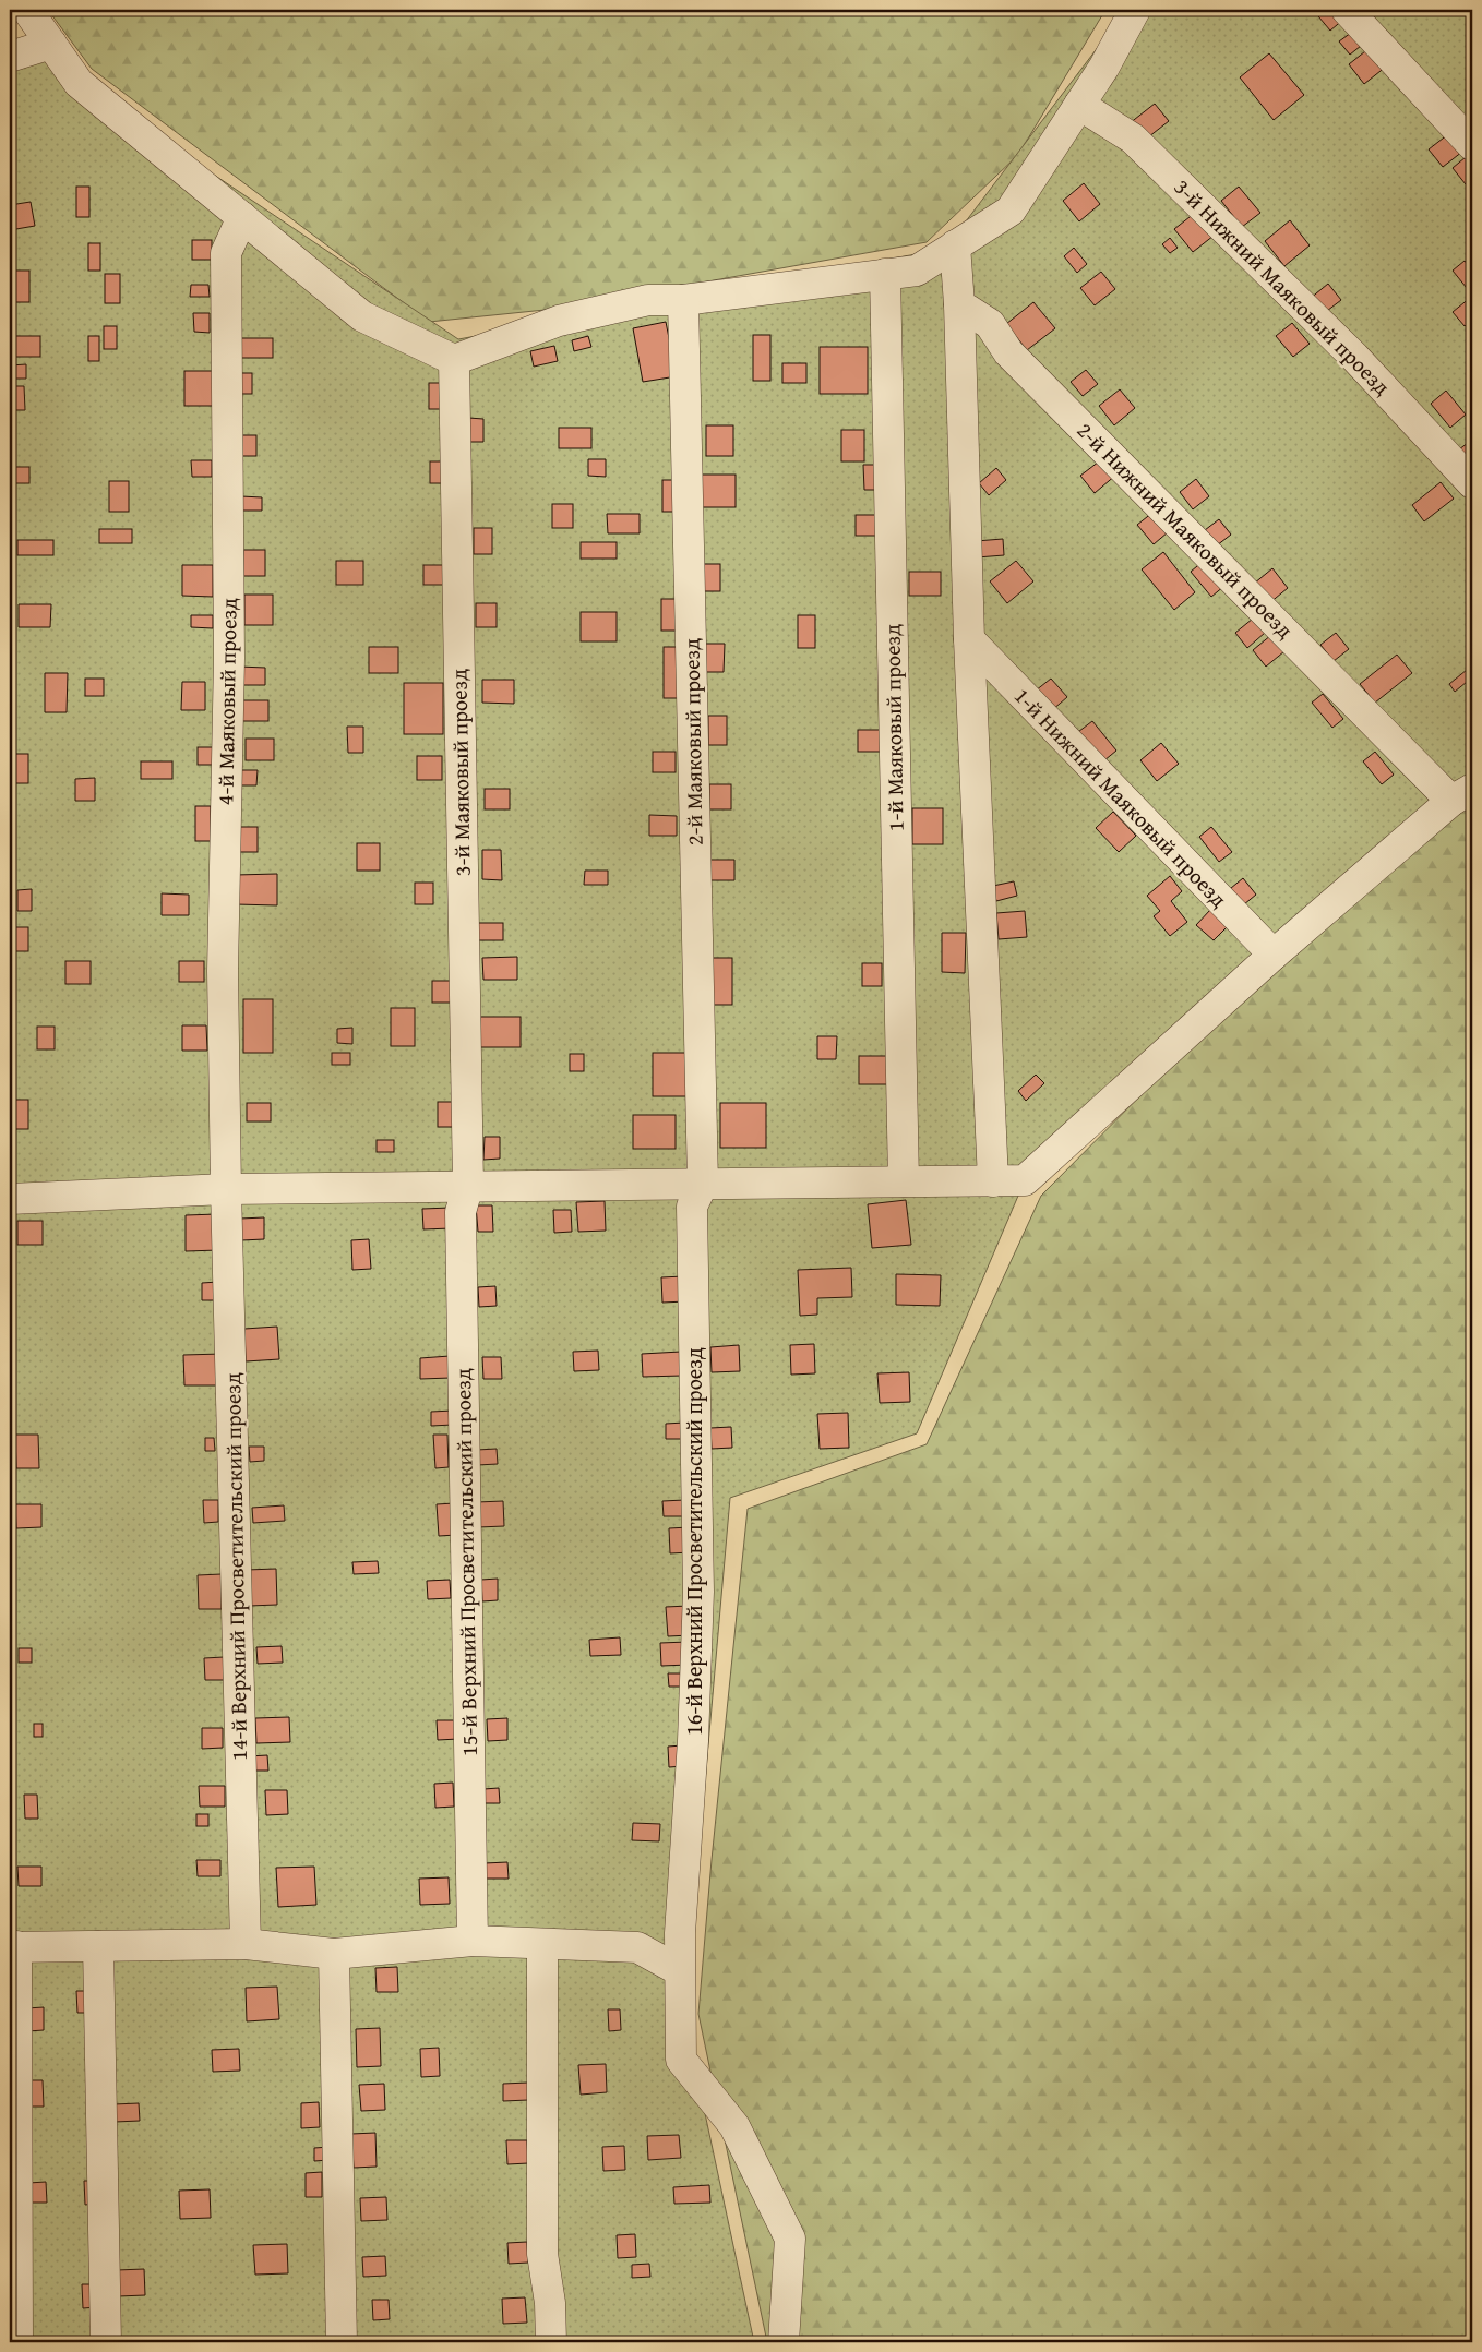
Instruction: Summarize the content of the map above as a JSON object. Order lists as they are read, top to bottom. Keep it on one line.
{"streets":{"street":["3-й Нижний Маяковый проезд","2-й Нижний Маяковый проезд","4-й Маяковый проезд","1-й Маяковый проезд","2-й Маяковый проезд","3-й Маяковый проезд","1-й Нижний Маяковый проезд","16-й Верхний Просветительский проезд","15-й Верхний Просветительский проезд","14-й Верхний Просветительский проезд"]},"crossings":[["4-й Маяковый проезд","14-й Верхний Просветительский проезд"],["2-й Маяковый проезд","16-й Верхний Просветительский проезд"],["3-й Маяковый проезд","15-й Верхний Просветительский проезд"]]}
